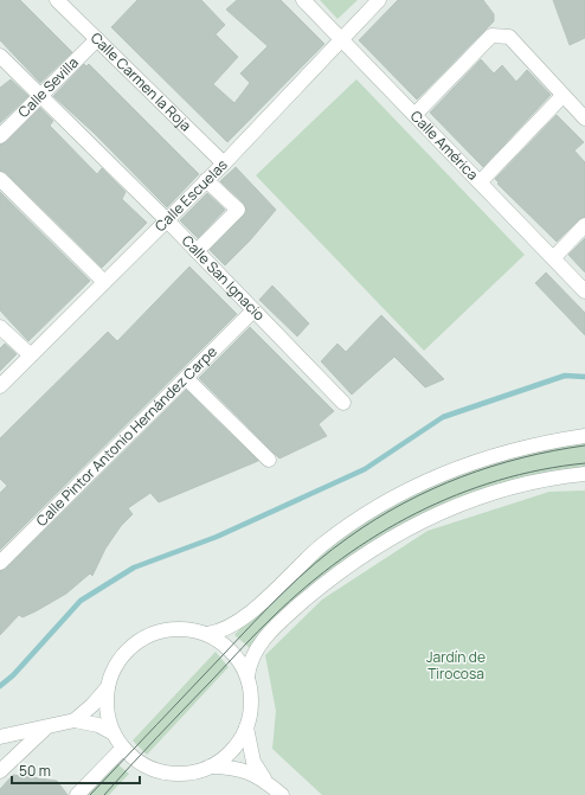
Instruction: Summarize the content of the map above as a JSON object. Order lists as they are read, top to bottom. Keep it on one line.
{"streets":{"street":["Calle Carmen la Roja","Calle Sevilla","Calle América","Calle Escuelas","Calle San Ignacio","Calle Pintor Antonio Hernández Carpe"]},"crossings":[["Calle Carmen la Roja","Calle Sevilla"],["Calle Carmen la Roja","Calle Escuelas"],["Calle Sevilla","Calle San Ignacio"],["Calle América","Calle Escuelas"],["Calle Escuelas","Calle San Ignacio"],["Calle San Ignacio","Calle Pintor Antonio Hernández Carpe"]],"parks":["Jardín de Tirocosa"],"scale_bar":"50 m"}
